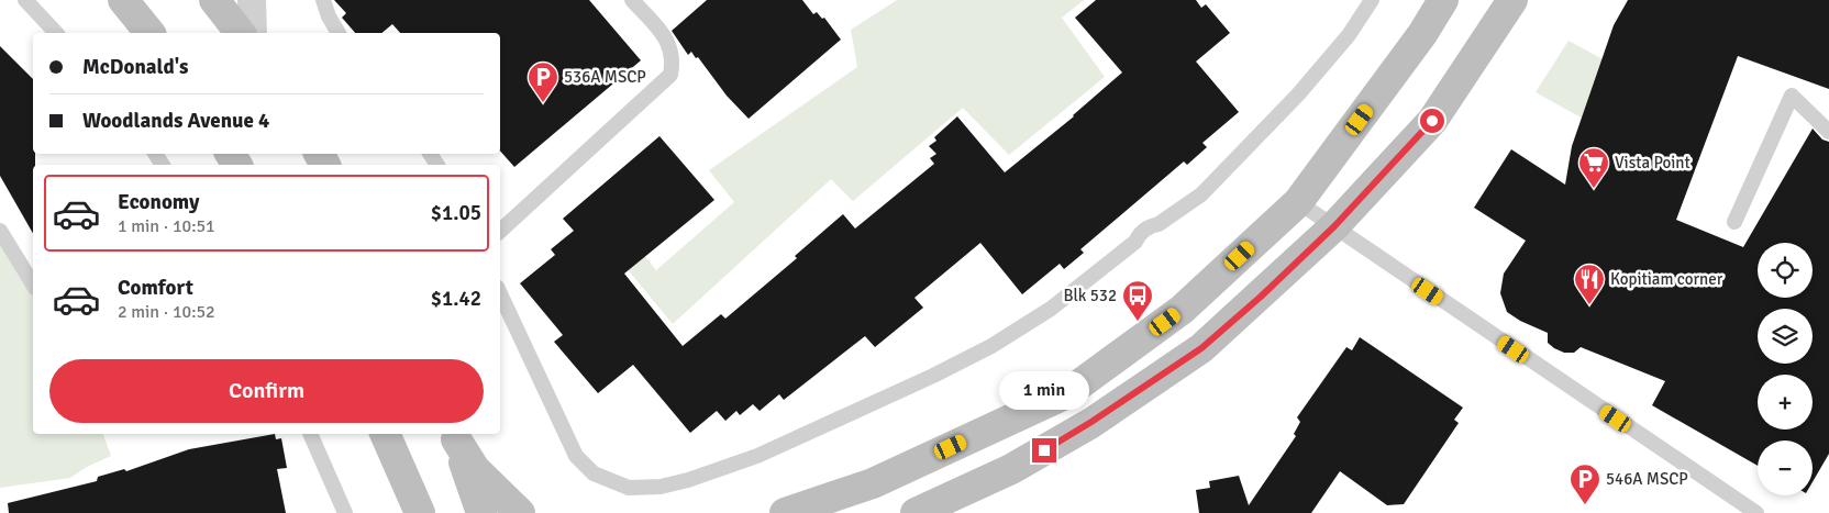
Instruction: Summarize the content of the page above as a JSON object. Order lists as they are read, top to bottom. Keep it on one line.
{"places":{"parking":["536A MSCP","546A MSCP"],"supermarket":["Vista Point"],"restaurant":["Kopitiam corner"],"bus stop":["Blk 532"]},"page":{"banner":["McDonald's","Woodlands Avenue 4"],"list":[{"name":"Economy","note":"1 min · 10:51","value":"$1.05"},{"name":"Comfort","note":"2 min · 10:52","value":"$1.42"}],"map_buttons":["+","−"],"buttons":"Confirm","bubble":"1 min"}}
